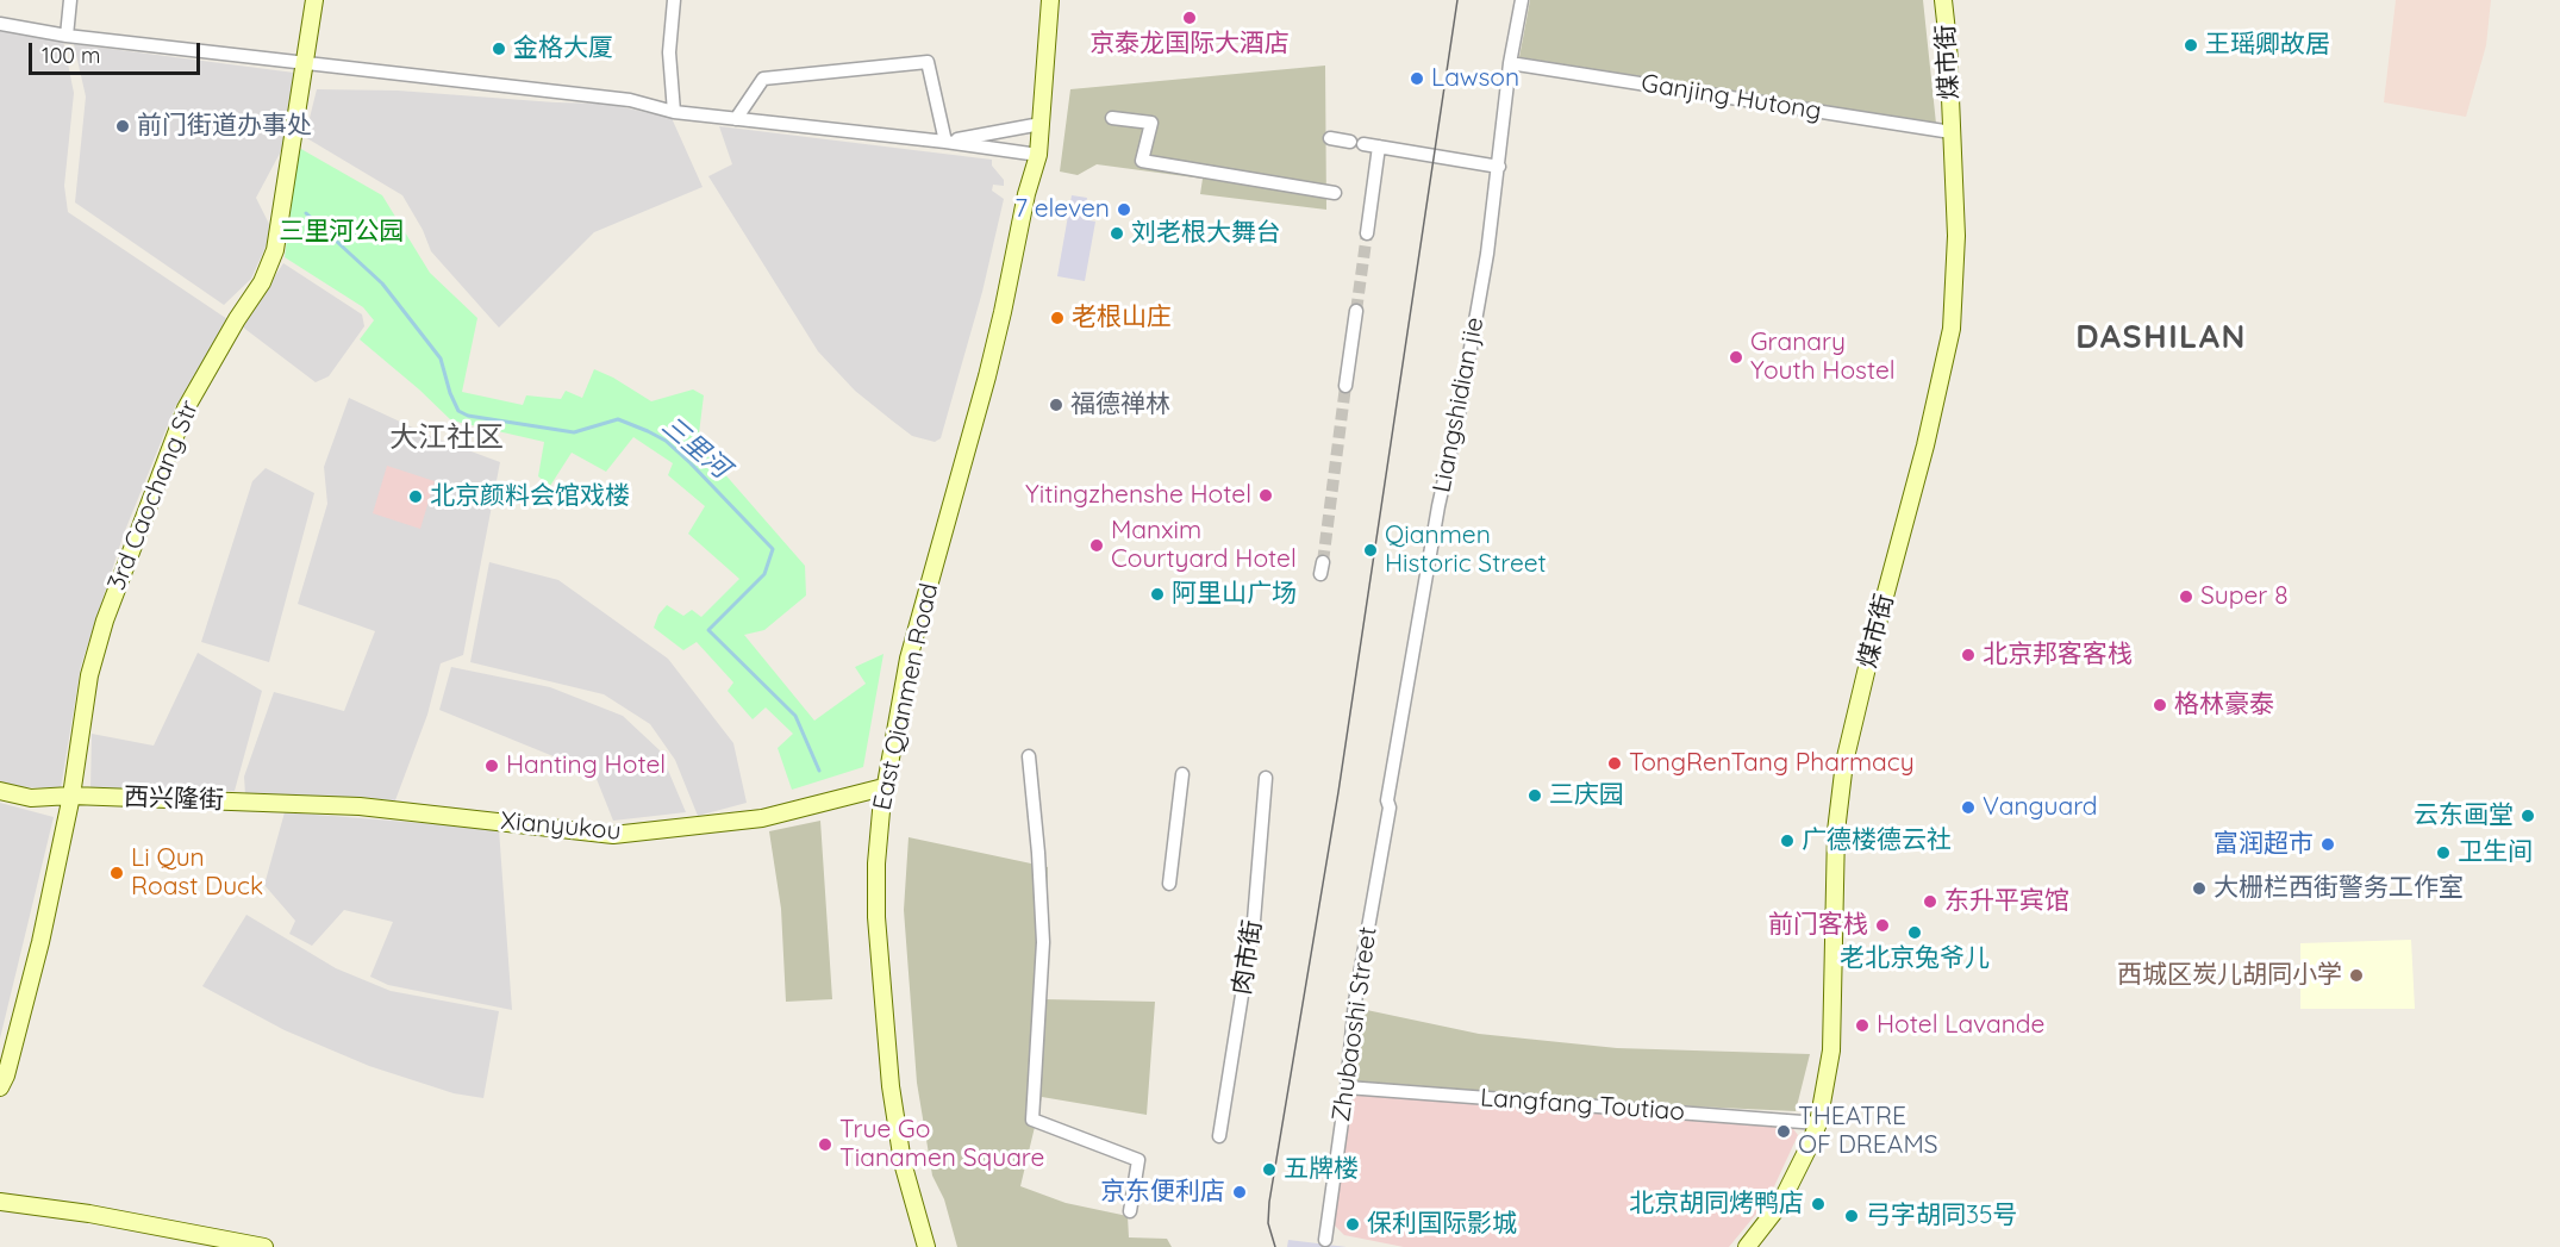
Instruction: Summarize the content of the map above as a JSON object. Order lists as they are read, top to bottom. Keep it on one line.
{"streets":{"main road":["煤市街","3rd Caochang Str","East Qianmen Road","西兴隆街","Xianyukou"],"street":["Ganjing Hutong","Liangshidian jie","肉市街","Zhubaoshi Street","Langfang Toutiao"]},"crossings":[["煤市街","Ganjing Hutong"],["煤市街","Langfang Toutiao"],["Ganjing Hutong","Liangshidian jie"],["Liangshidian jie","Zhubaoshi Street"],["3rd Caochang Str","西兴隆街"],["East Qianmen Road","Xianyukou"],["西兴隆街","Xianyukou"],["Zhubaoshi Street","Langfang Toutiao"]],"districts":["DASHILAN","大江社区"],"water":["三里河"],"parks":["三里河公园"],"places":["京泰龙国际大酒店","王瑶卿故居","金格大厦","Lawson","前门街道办事处","7 eleven","刘老根大舞台","老根山庄","Granary Youth Hostel","福德禅林","Yitingzhenshe Hotel","北京颜料会馆戏楼","Manxim Courtyard Hotel","Qianmen Historic Street","阿里山广场","Super 8","北京邦客客栈","格林豪泰","TongRenTang Pharmacy","Hanting Hotel","三庆园","Vanguard","云东画堂","广德楼德云社","富润超市","卫生间","Li Qun Roast Duck","大栅栏西街警务工作室","东升平宾馆","前门客栈","老北京兔爷儿","西城区炭儿胡同小学","Hotel Lavande","THEATRE OF DREAMS","True Go Tianamen Square","五牌楼","京东便利店","北京胡同烤鸭店","弓字胡同35号","保利国际影城"],"scale_bar":"100 m"}
